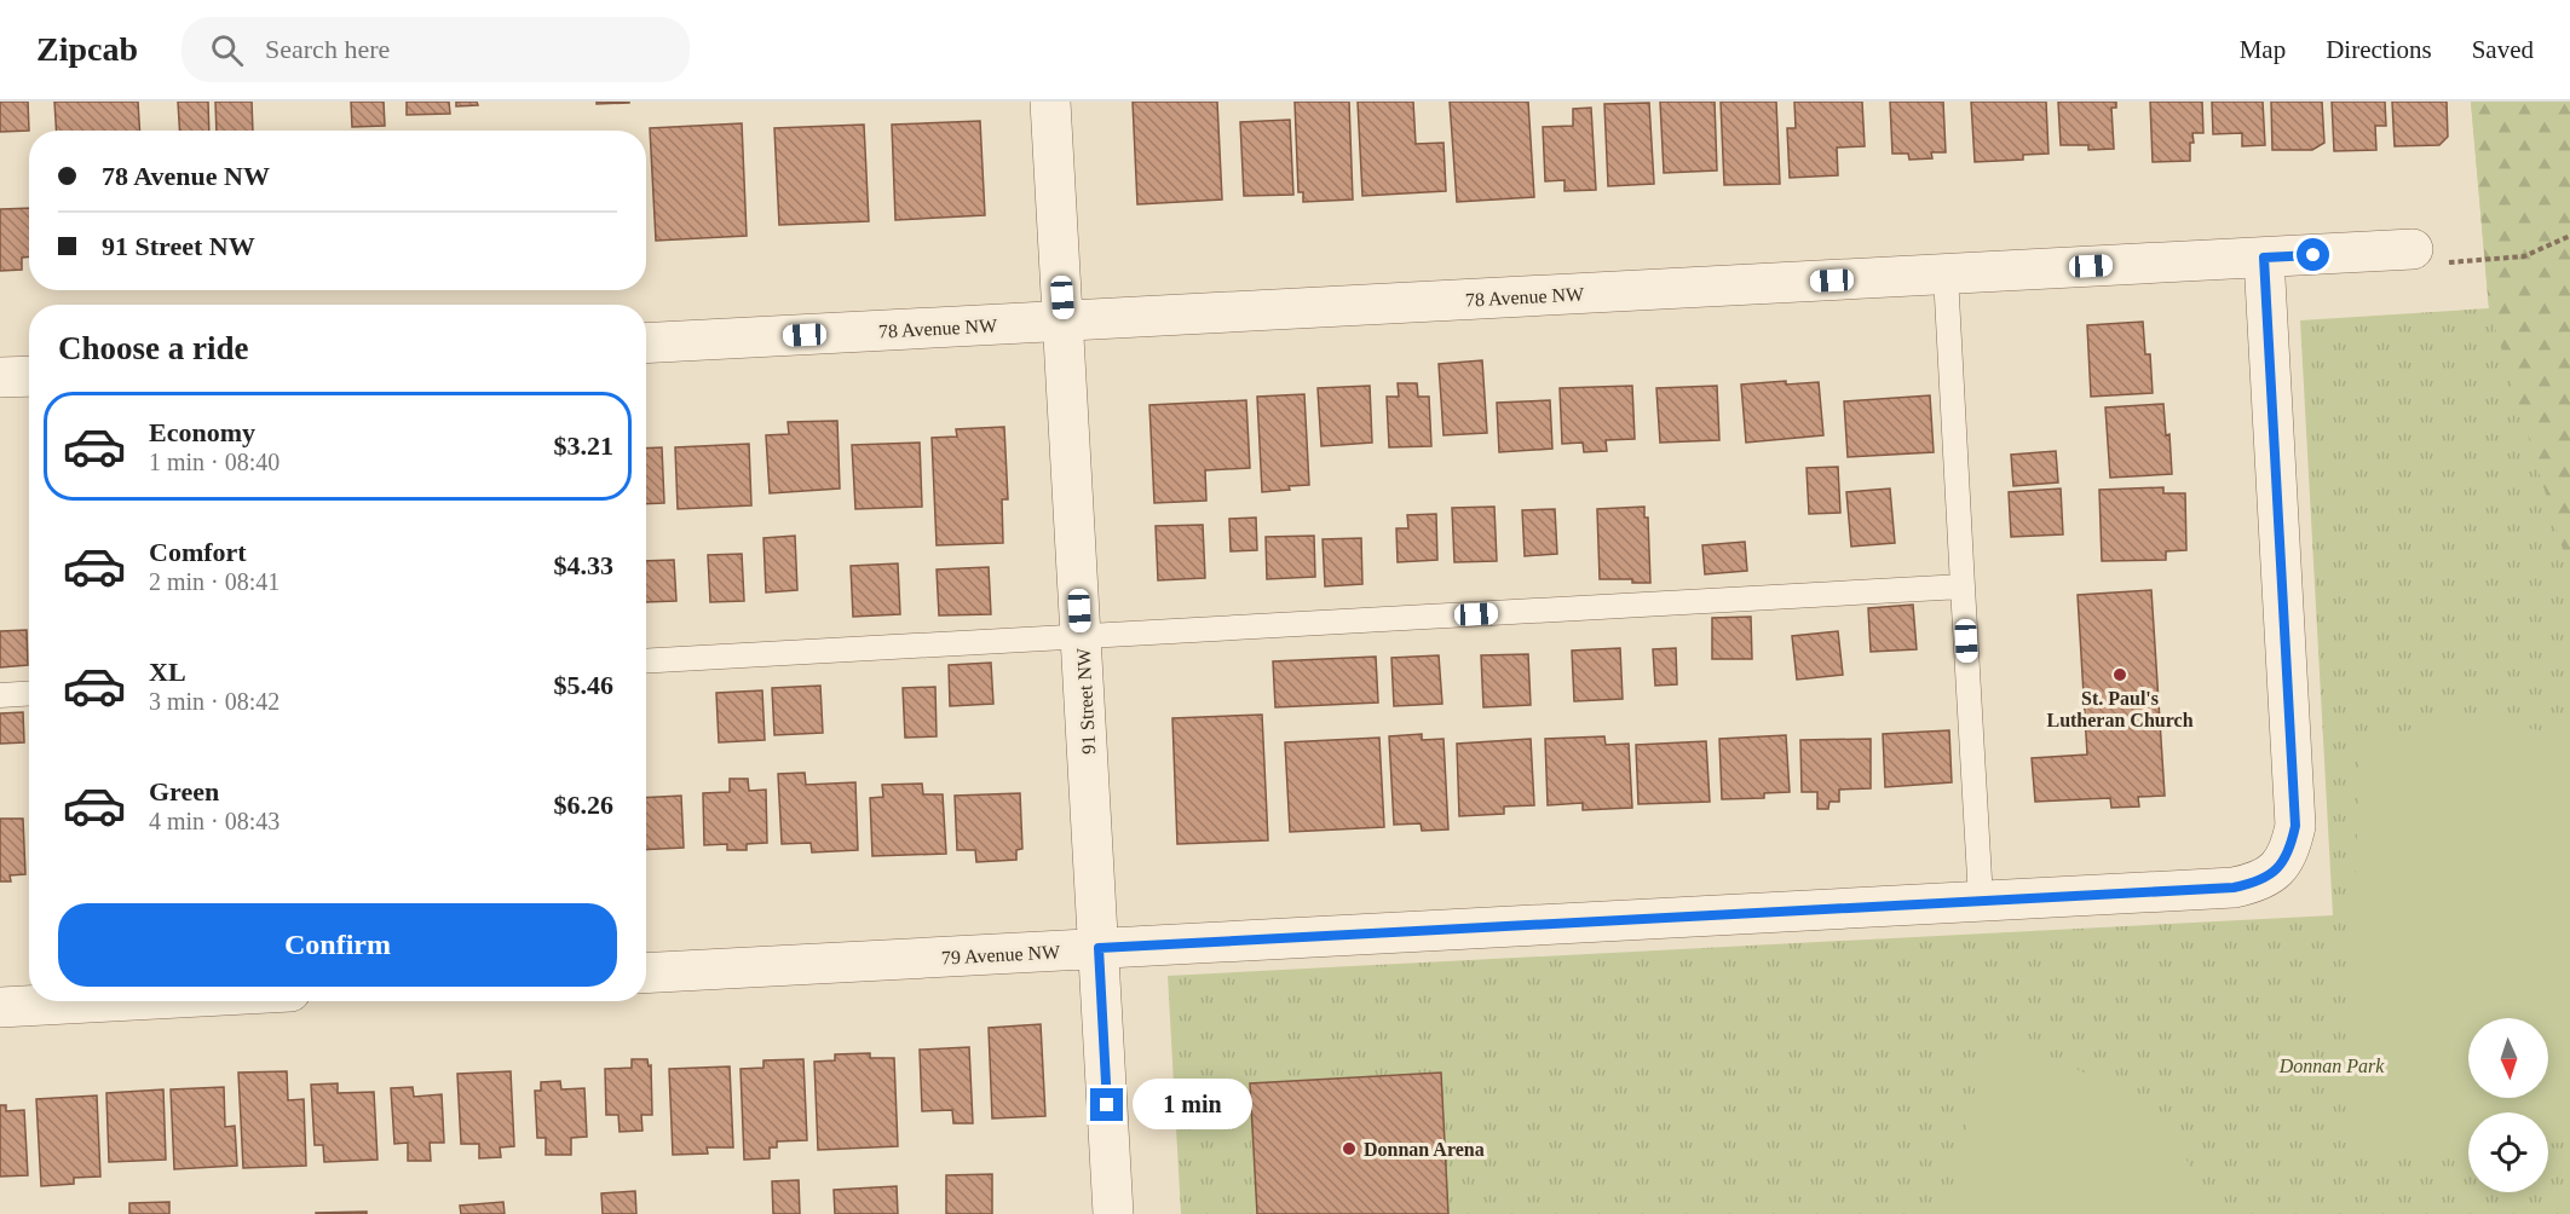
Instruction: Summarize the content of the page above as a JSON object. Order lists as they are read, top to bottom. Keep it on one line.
{"streets":{"street":["78 Avenue NW","91 Street NW","79 Avenue NW"]},"crossings":[["78 Avenue NW","91 Street NW"],["78 Avenue NW","79 Avenue NW"],["91 Street NW","79 Avenue NW"]],"parks":["Donnan Park"],"places":["St. Paul's Lutheran Church","Donnan Arena"],"north":"bottom","page":{"header":"Zipcab","search":"Search here","nav":["Map","Directions","Saved"],"banner":["78 Avenue NW","91 Street NW"],"heading":"Choose a ride","list":[{"name":"Economy","note":"1 min · 08:40","value":"$3.21"},{"name":"Comfort","note":"2 min · 08:41","value":"$4.33"},{"name":"XL","note":"3 min · 08:42","value":"$5.46"},{"name":"Green","note":"4 min · 08:43","value":"$6.26"}],"buttons":"Confirm","bubble":"1 min"}}
